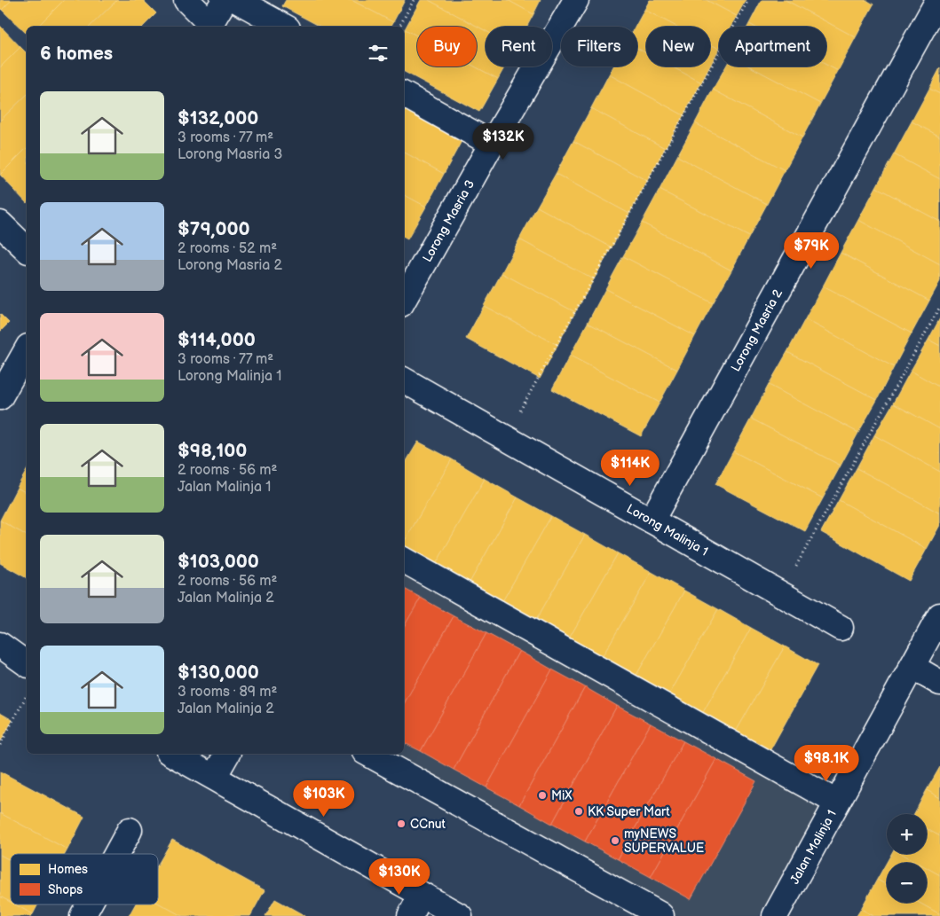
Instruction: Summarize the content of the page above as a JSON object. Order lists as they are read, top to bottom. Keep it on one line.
{"streets":{"street":["Lorong Masria 3","Lorong Masria 2","Lorong Malinja 1","Jalan Malinja 1"]},"crossings":[["Lorong Masria 2","Lorong Malinja 1"]],"places":["MiX","KK Super Mart","CCnut","myNEWS SUPERVALUE"],"legend":["Homes","Shops"],"page":{"chip":["Buy","Rent","Filters","New","Apartment"],"heading":"6 homes","list":[{"name":"$132,000","note":"3 rooms · 77 m² · Lorong Masria 3"},{"name":"$79,000","note":"2 rooms · 52 m² · Lorong Masria 2"},{"name":"$114,000","note":"3 rooms · 77 m² · Lorong Malinja 1"},{"name":"$98,100","note":"2 rooms · 56 m² · Jalan Malinja 1"},{"name":"$103,000","note":"2 rooms · 56 m² · Jalan Malinja 2"},{"name":"$130,000","note":"3 rooms · 89 m² · Jalan Malinja 2"}],"price":["$132K","$79K","$114K","$98.1K","$103K","$130K"],"map_buttons":["+","−"]}}
